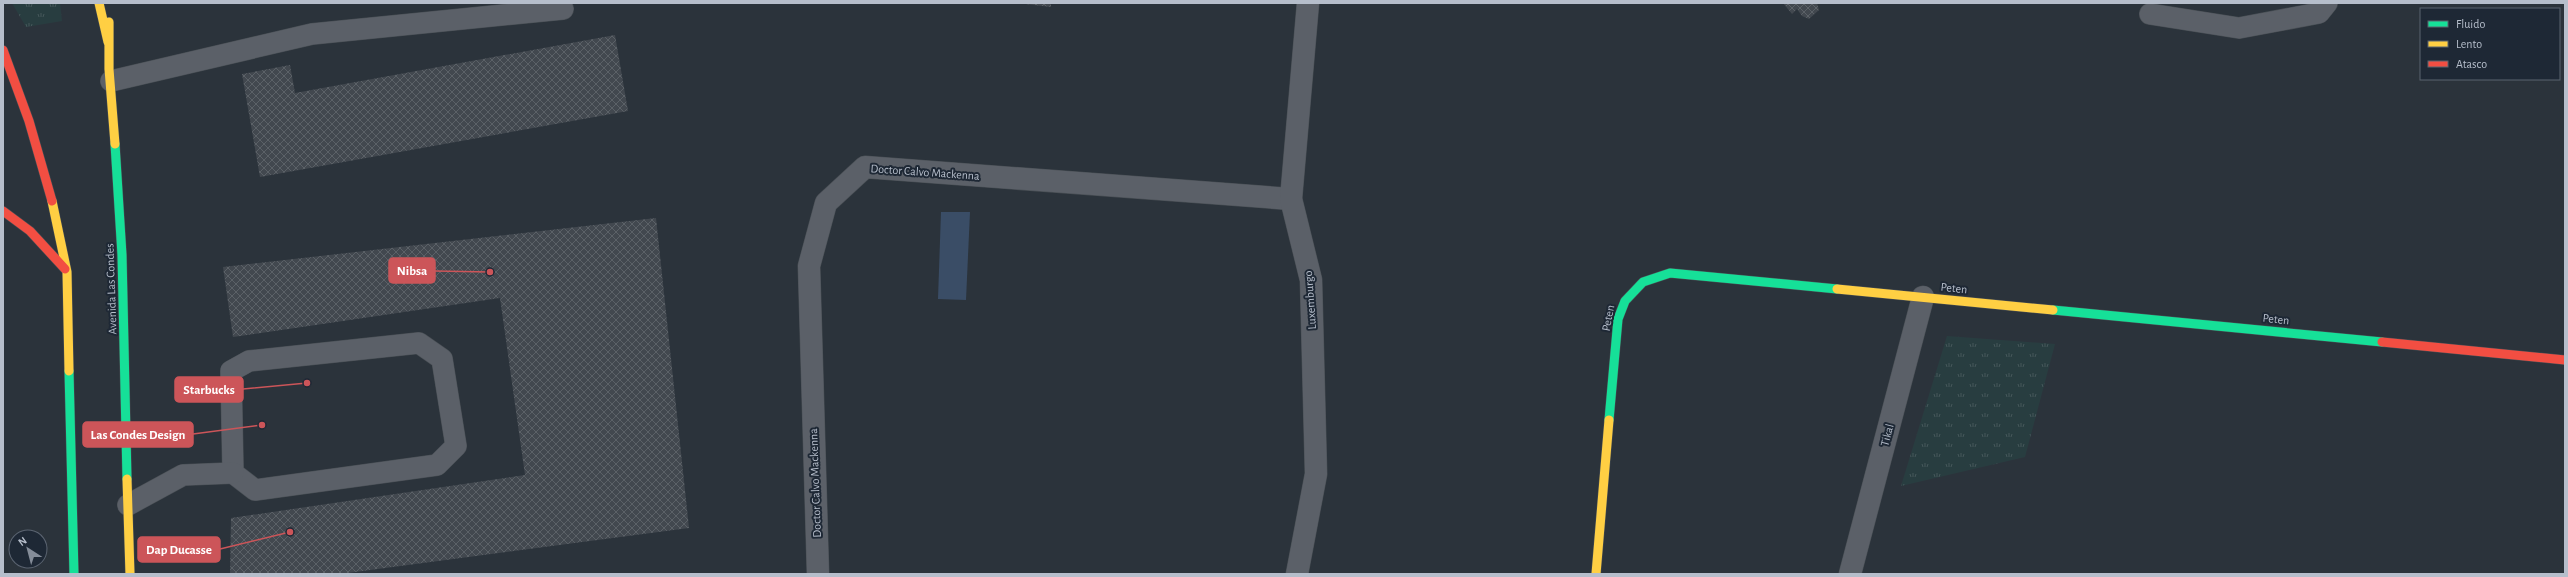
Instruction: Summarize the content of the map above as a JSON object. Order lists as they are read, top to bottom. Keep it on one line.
{"streets":{"main road":["Peten","Avenida Las Condes"],"street":["Doctor Calvo Mackenna","Luxemburgo","Tikal"]},"crossings":[["Doctor Calvo Mackenna","Luxemburgo"],["Peten","Tikal"]],"places":["Nibsa","Starbucks","Las Condes Design","Dap Ducasse"],"legend":["Fluido","Lento","Atasco"],"north":"top left"}
